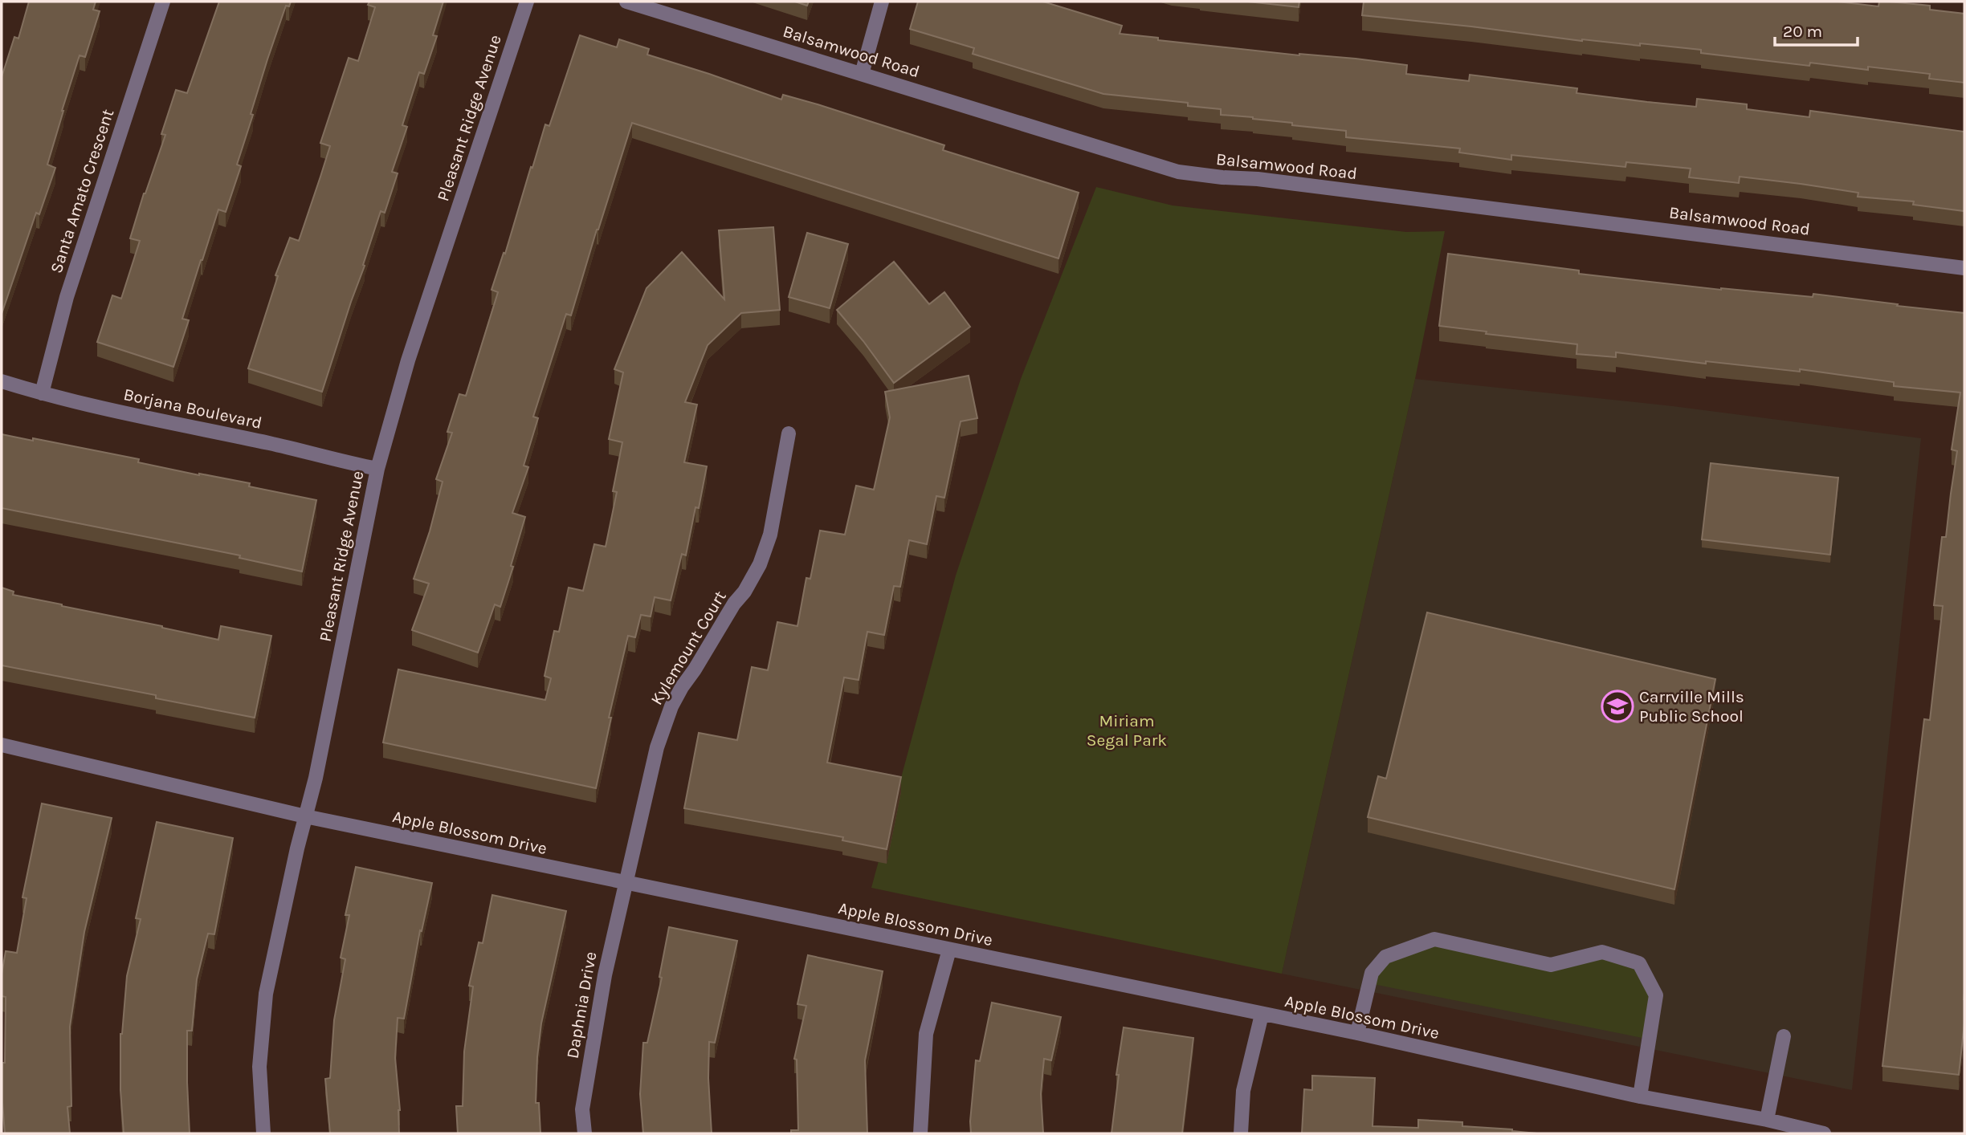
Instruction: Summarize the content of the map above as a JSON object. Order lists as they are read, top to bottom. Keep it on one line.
{"streets":{"street":["Balsamwood Road","Pleasant Ridge Avenue","Santa Amato Crescent","Borjana Boulevard","Kylemount Court","Apple Blossom Drive","Daphnia Drive"]},"crossings":[["Pleasant Ridge Avenue","Borjana Boulevard"],["Pleasant Ridge Avenue","Apple Blossom Drive"],["Santa Amato Crescent","Borjana Boulevard"],["Kylemount Court","Apple Blossom Drive"],["Kylemount Court","Daphnia Drive"],["Apple Blossom Drive","Daphnia Drive"]],"parks":["Miriam Segal Park"],"places":{"school or university":["Carrville Mills Public School"]},"scale_bar":"20 m"}
